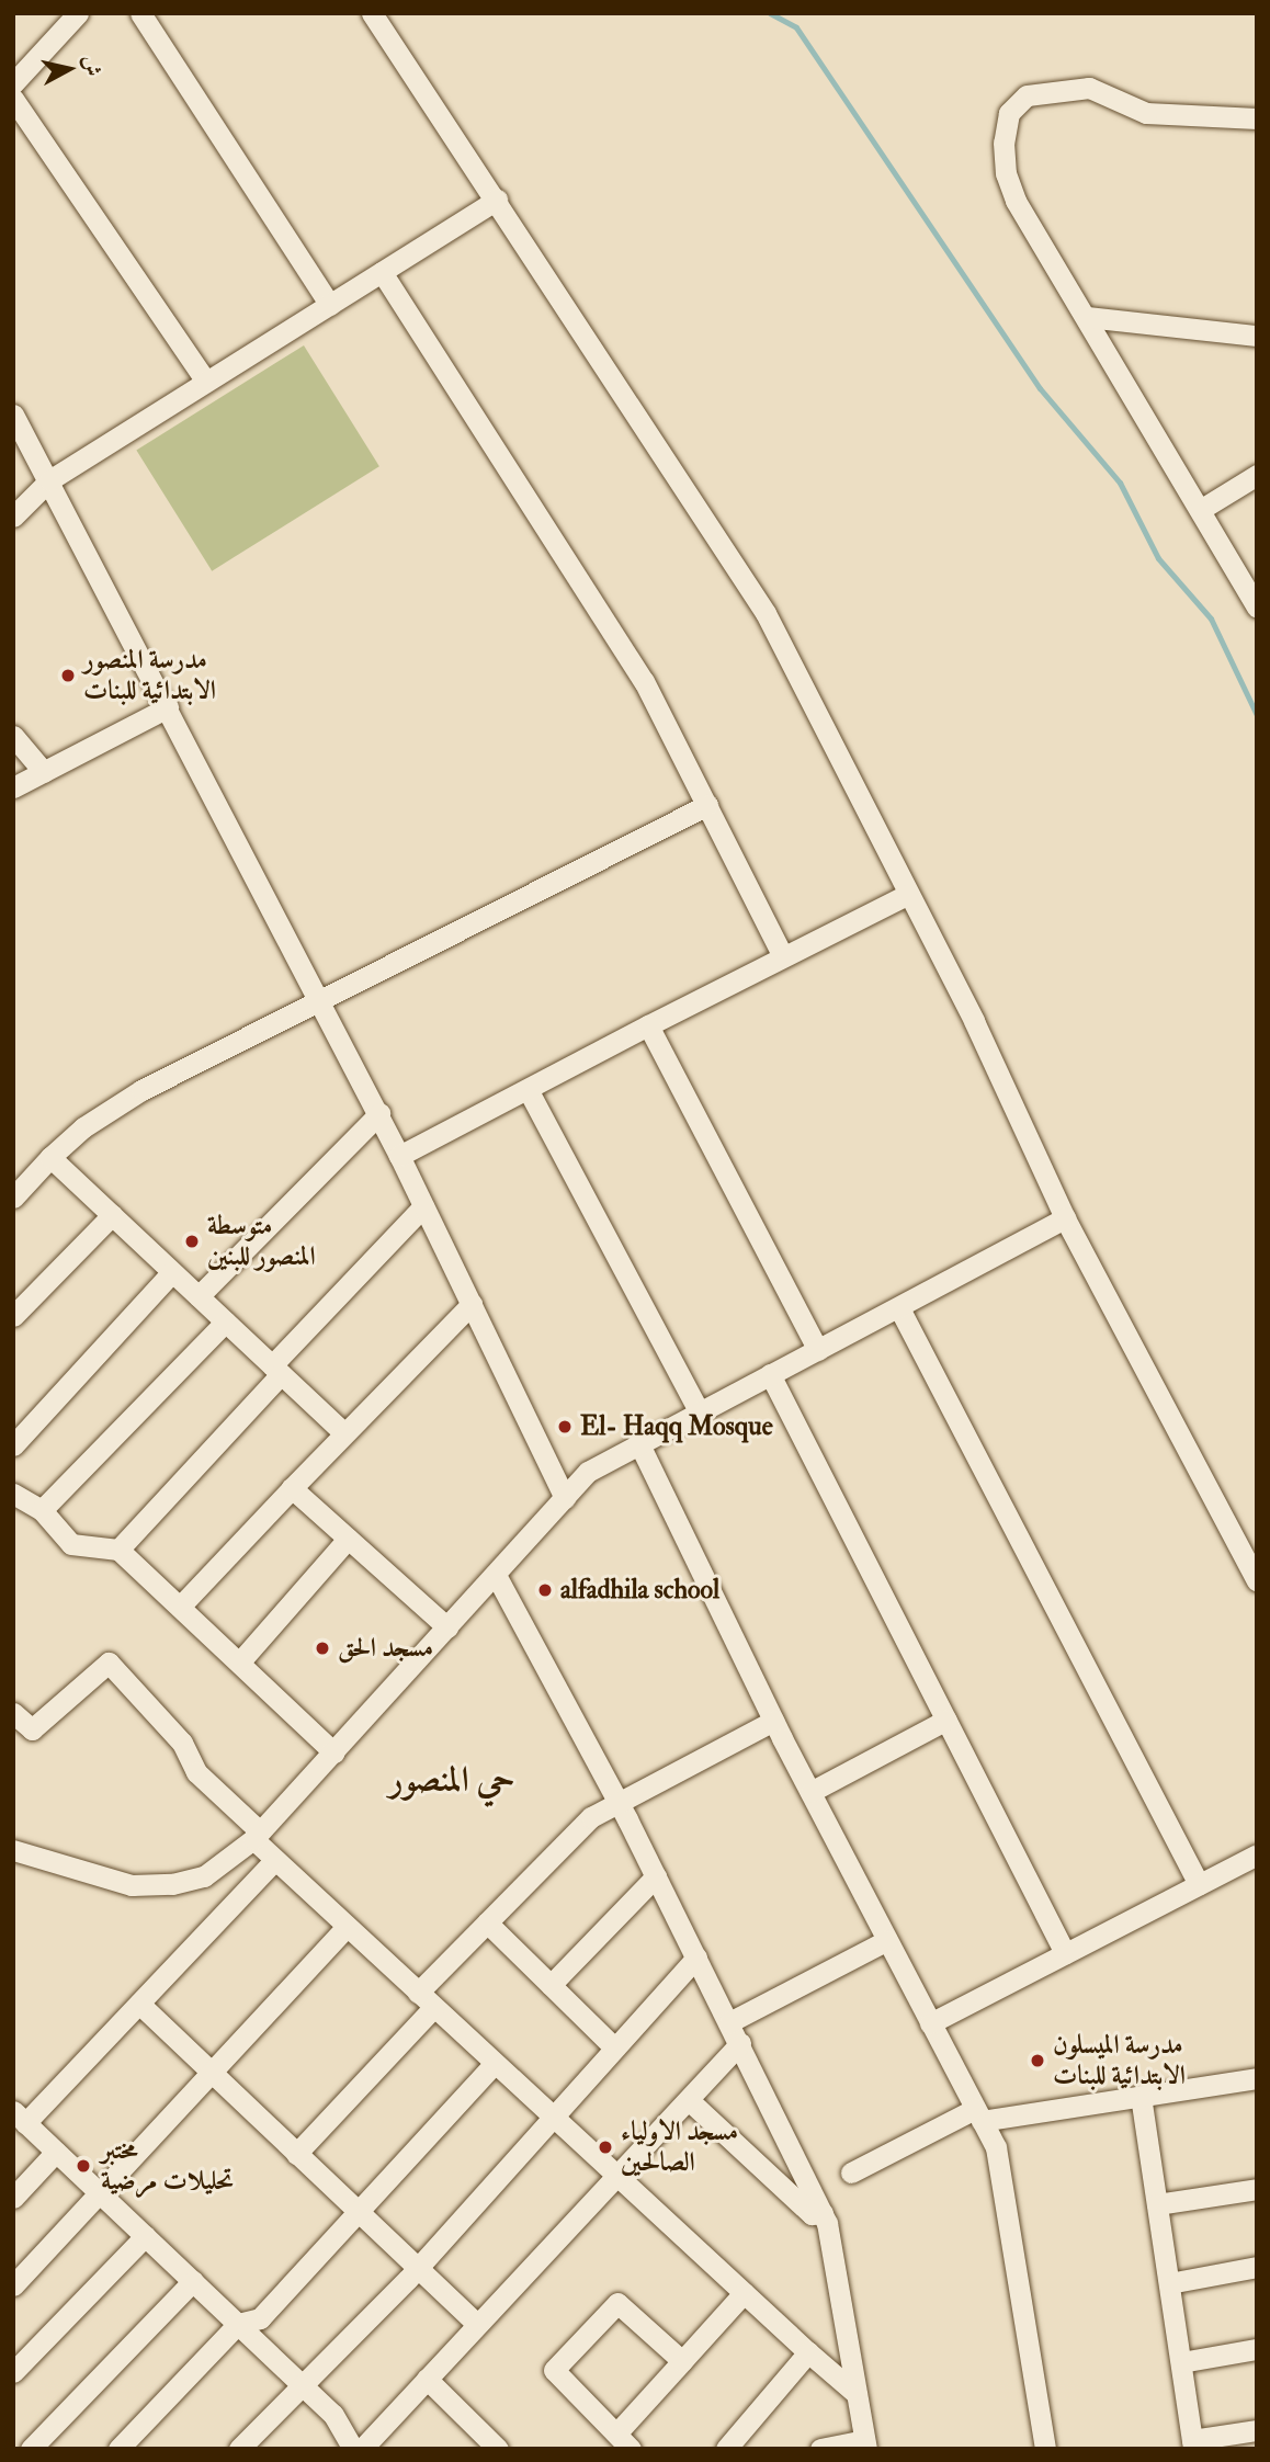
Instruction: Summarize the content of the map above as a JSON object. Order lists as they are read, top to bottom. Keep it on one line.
{"districts":["حي المنصور"],"places":["مدرسة المنصور الابتدائية للبنات","متوسطة المنصور للبنين","El- Haqq Mosque","alfadhila school","مسجد الحق","مدرسة الميسلون الابتدائية للبنات","مسجد الاولياء الصالحين","مختبر تحليلات مرضية"],"north":"right"}
